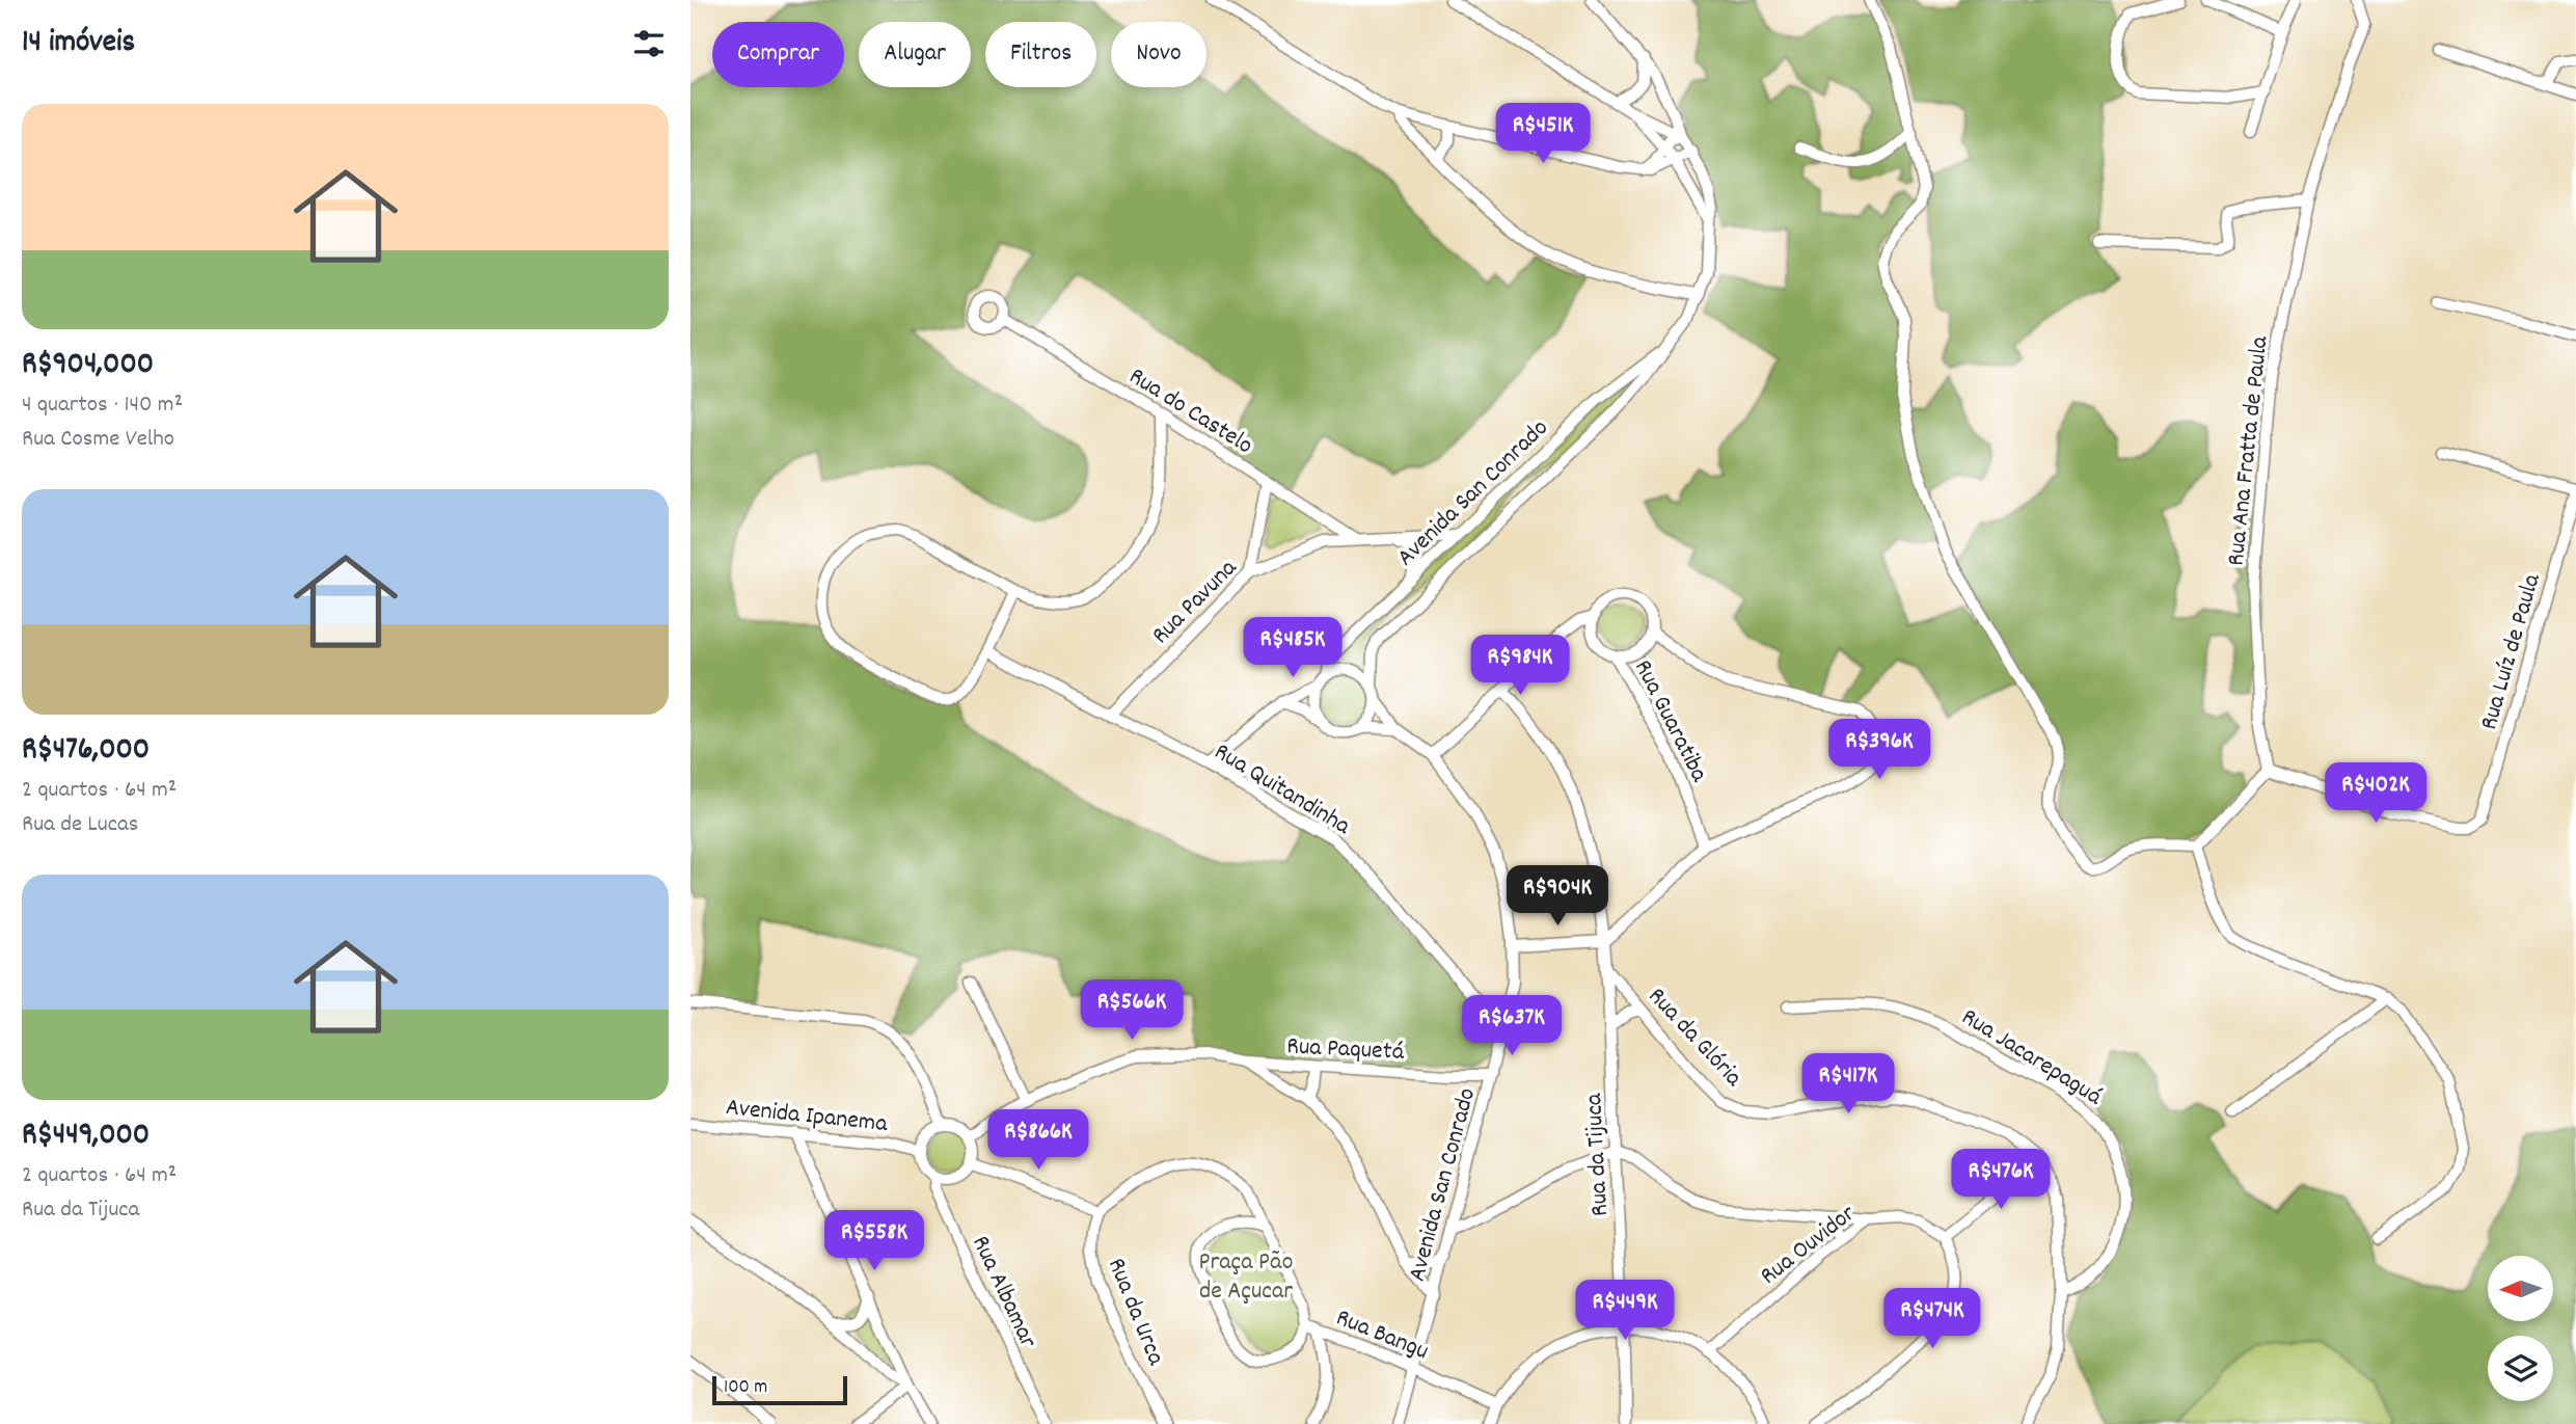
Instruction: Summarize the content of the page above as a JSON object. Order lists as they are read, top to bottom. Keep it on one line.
{"streets":{"street":["Rua do Castelo","Rua Ana Fratta de Paula","Avenida San Conrado","Rua Pavuna","Rua Luíz de Paula","Rua Guaratiba","Rua Quitandinha","Rua da Glória","Rua Paquetá","Rua Jacarepaguá","Avenida Ipanema","Rua da Tijuca","Rua Ouvidor","Rua Albamar","Rua da Urca","Rua Bangu"]},"crossings":[["Rua do Castelo","Rua Pavuna"],["Rua Ana Fratta de Paula","Rua Luíz de Paula"],["Avenida San Conrado","Rua Pavuna"],["Avenida San Conrado","Rua Quitandinha"],["Avenida San Conrado","Rua Paquetá"],["Avenida San Conrado","Rua Bangu"],["Rua Pavuna","Rua Quitandinha"],["Rua da Glória","Rua Jacarepaguá"],["Rua da Glória","Rua da Tijuca"],["Rua Paquetá","Avenida Ipanema"],["Rua Paquetá","Rua Albamar"],["Avenida Ipanema","Rua Albamar"],["Rua da Urca","Rua Bangu"]],"parks":["Praça Pão de Açucar"],"scale_bar":"100 m","north":"left","page":{"heading":"14 imóveis","chip":["Comprar","Alugar","Filtros","Novo"],"list":[{"name":"R$904,000","note":"4 quartos · 140 m² · Rua Cosme Velho"},{"name":"R$476,000","note":"2 quartos · 64 m² · Rua de Lucas"},{"name":"R$449,000","note":"2 quartos · 64 m² · Rua da Tijuca"}],"price":["R$451K","R$485K","R$984K","R$396K","R$402K","R$904K","R$566K","R$637K","R$417K","R$866K","R$476K","R$558K","R$449K","R$474K"],"scale":"100 m"}}
